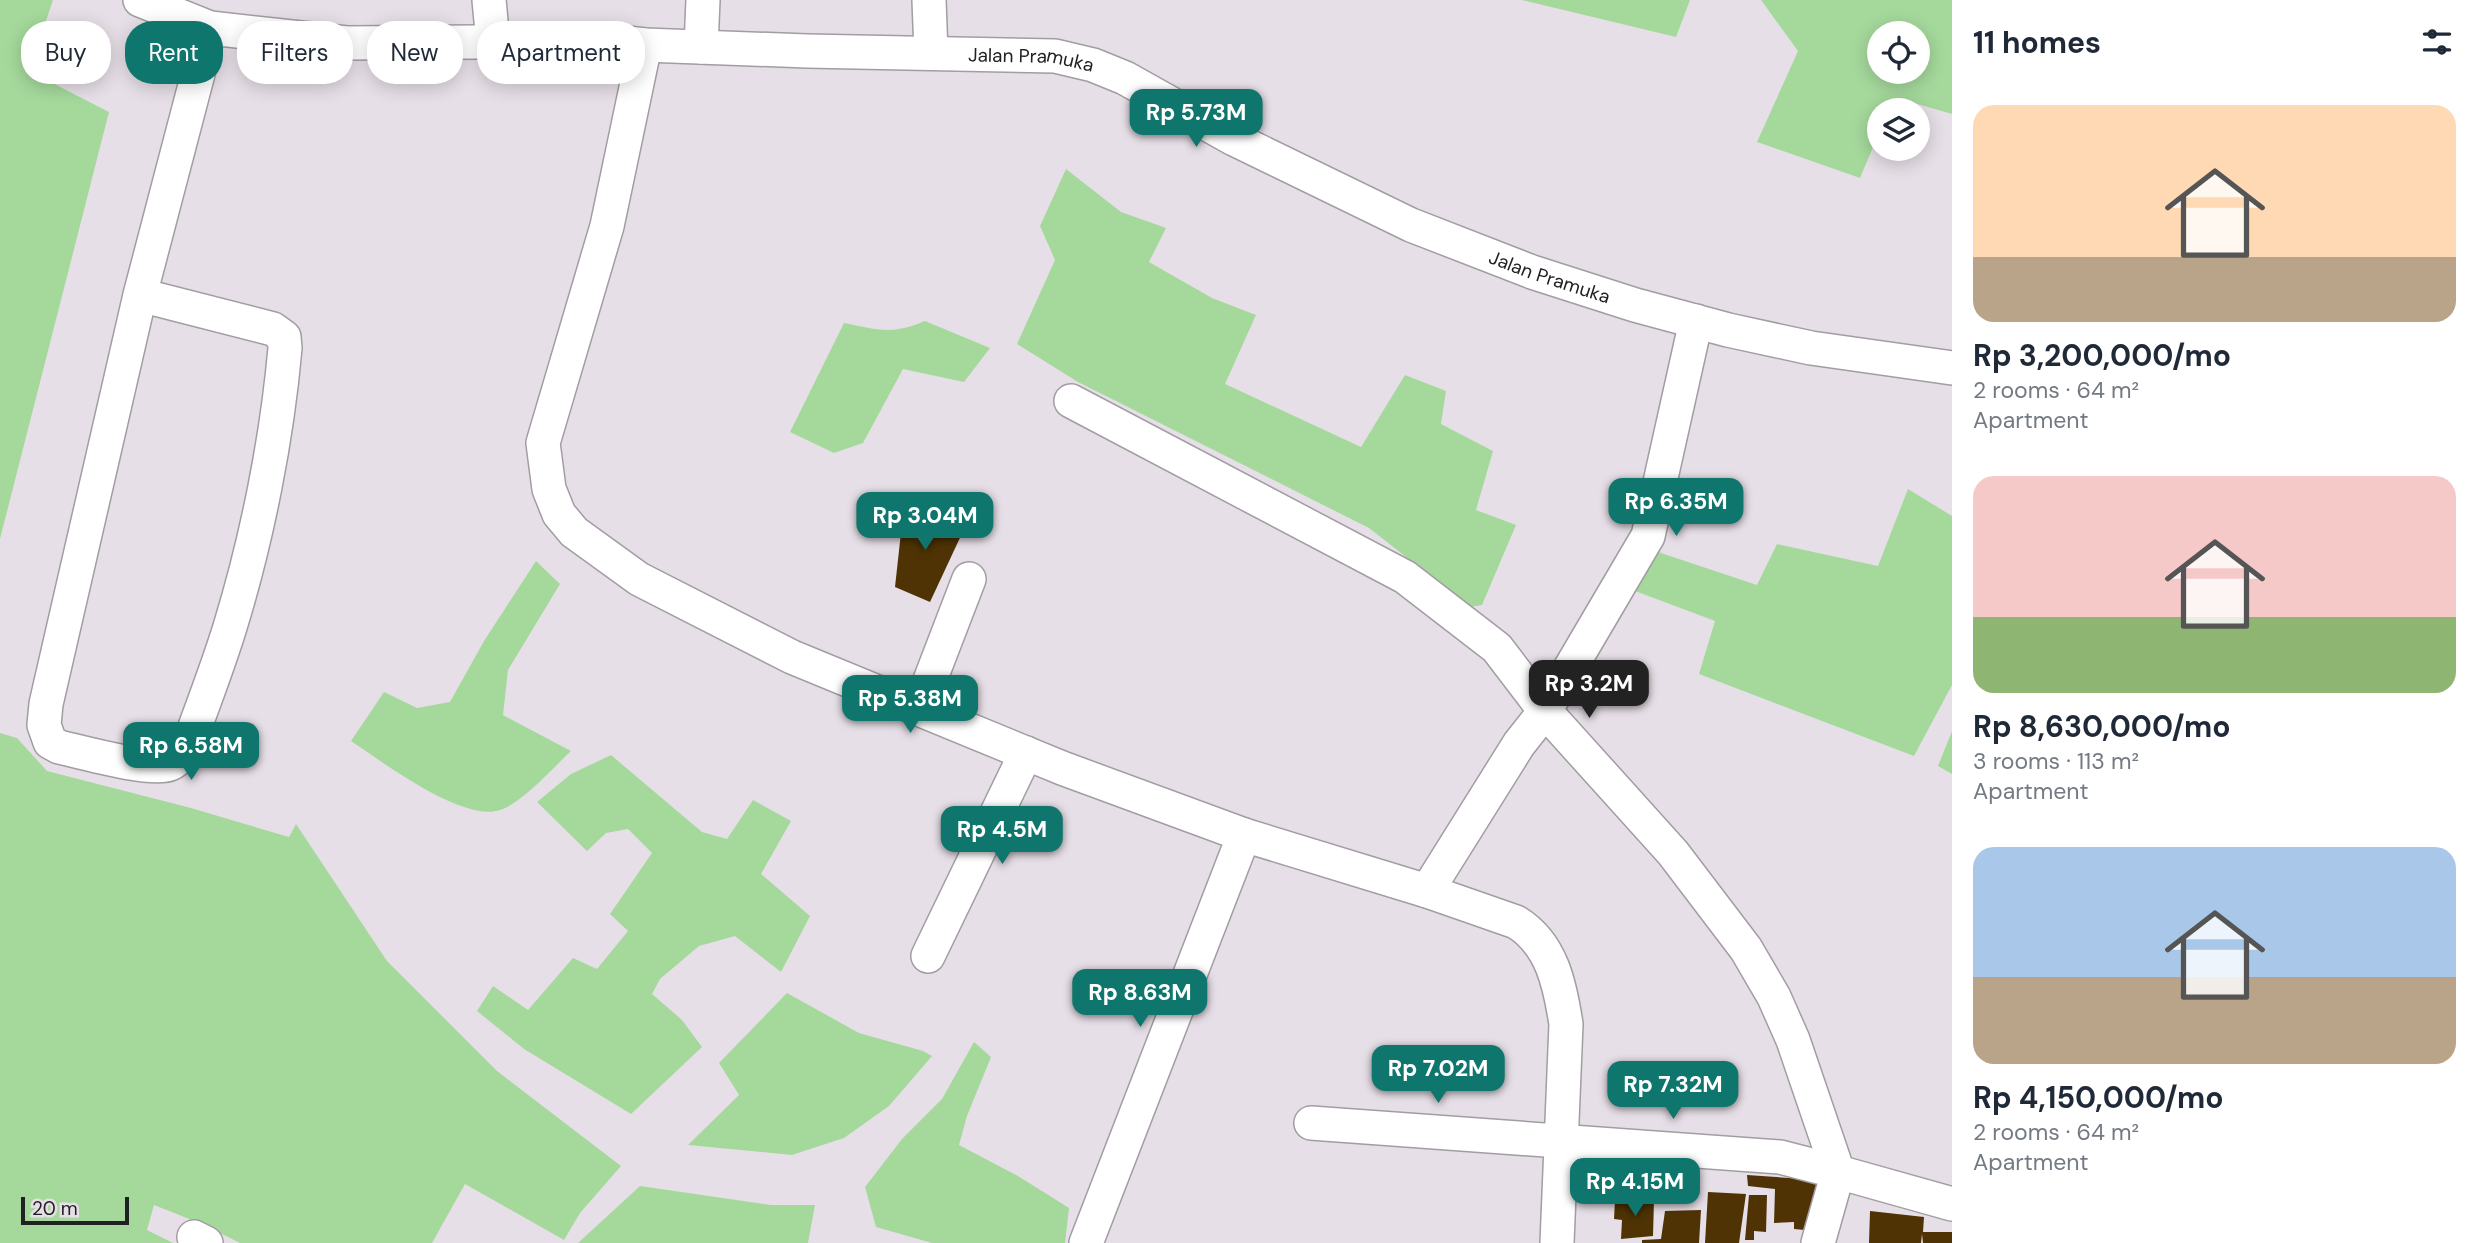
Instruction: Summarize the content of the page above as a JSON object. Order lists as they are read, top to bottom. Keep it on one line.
{"streets":{"street":["Jalan Pramuka"]},"scale_bar":"20 m","page":{"heading":"11 homes","chip":["Buy","Rent","Filters","New","Apartment"],"list":[{"name":"Rp 3,200,000/mo","note":"2 rooms · 64 m² · Apartment"},{"name":"Rp 8,630,000/mo","note":"3 rooms · 113 m² · Apartment"},{"name":"Rp 4,150,000/mo","note":"2 rooms · 64 m² · Apartment"}],"price":["Rp 5.73M","Rp 6.35M","Rp 3.04M","Rp 3.2M","Rp 5.38M","Rp 6.58M","Rp 4.5M","Rp 8.63M","Rp 7.02M","Rp 7.32M","Rp 4.15M"],"scale":"20 m"}}
